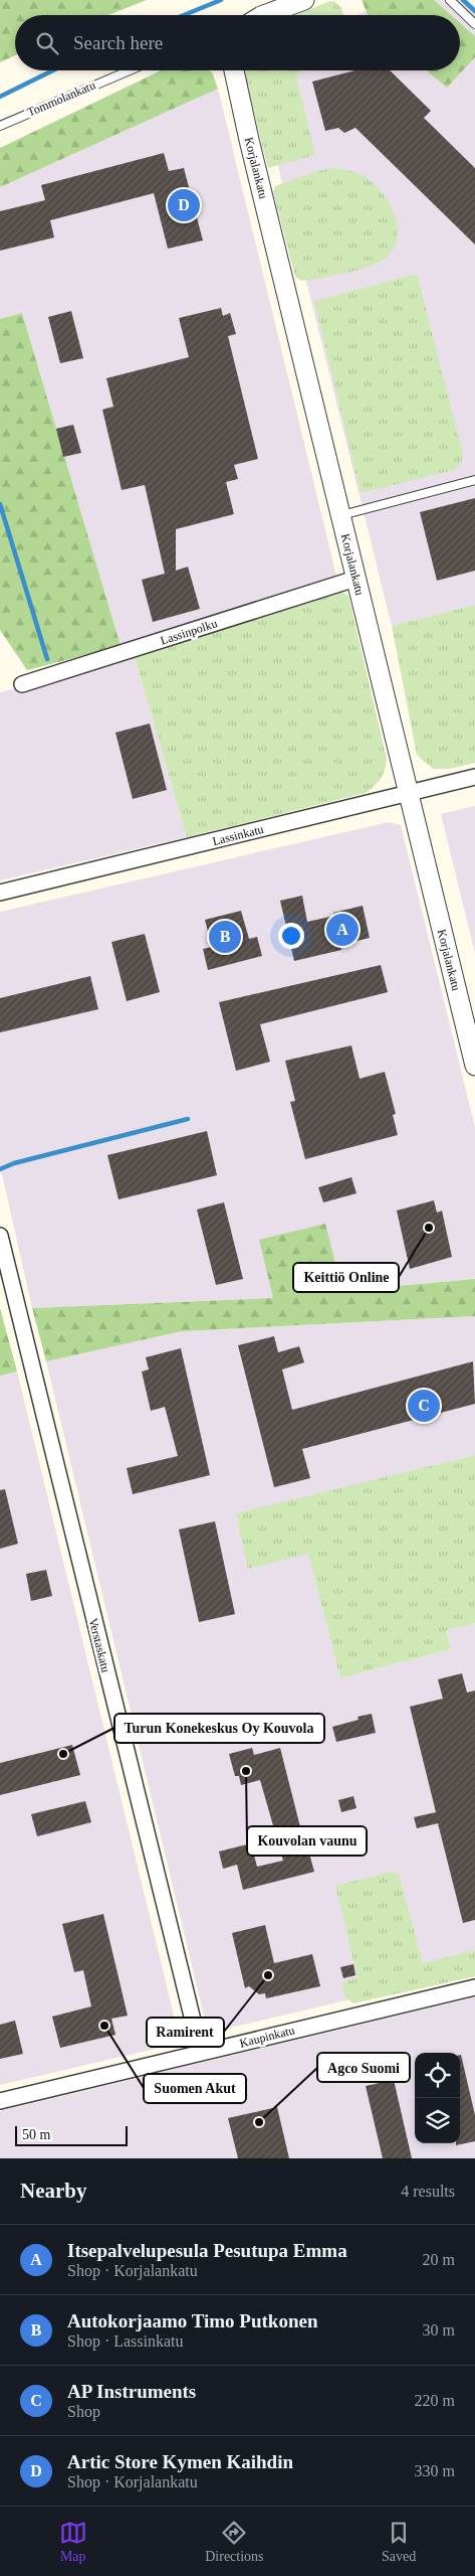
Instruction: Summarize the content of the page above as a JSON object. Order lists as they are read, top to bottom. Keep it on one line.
{"streets":{"street":["Korjalankatu","Lassinpolku","Lassinkatu","Verstaskatu","Kaupinkatu"],"lane":["Tommolankatu"]},"crossings":[["Korjalankatu","Lassinpolku"],["Korjalankatu","Lassinkatu"],["Verstaskatu","Kaupinkatu"]],"places":["Keittiö Online","Turun Konekeskus Oy Kouvola","Kouvolan vaunu","Ramirent","Suomen Akut","Agco Suomi"],"scale_bar":"50 m","page":{"search":"Search here","pins":["D","A","B","C"],"scale":"50 m","heading":["Nearby","4 results"],"list":[{"mark":"A","name":"Itsepalvelupesula Pesutupa Emma","note":"Shop · Korjalankatu","value":"20 m"},{"mark":"B","name":"Autokorjaamo Timo Putkonen","note":"Shop · Lassinkatu","value":"30 m"},{"mark":"C","name":"AP Instruments","note":"Shop","value":"220 m"},{"mark":"D","name":"Artic Store Kymen Kaihdin","note":"Shop · Korjalankatu","value":"330 m"}],"nav":["Map","Directions","Saved"]}}
